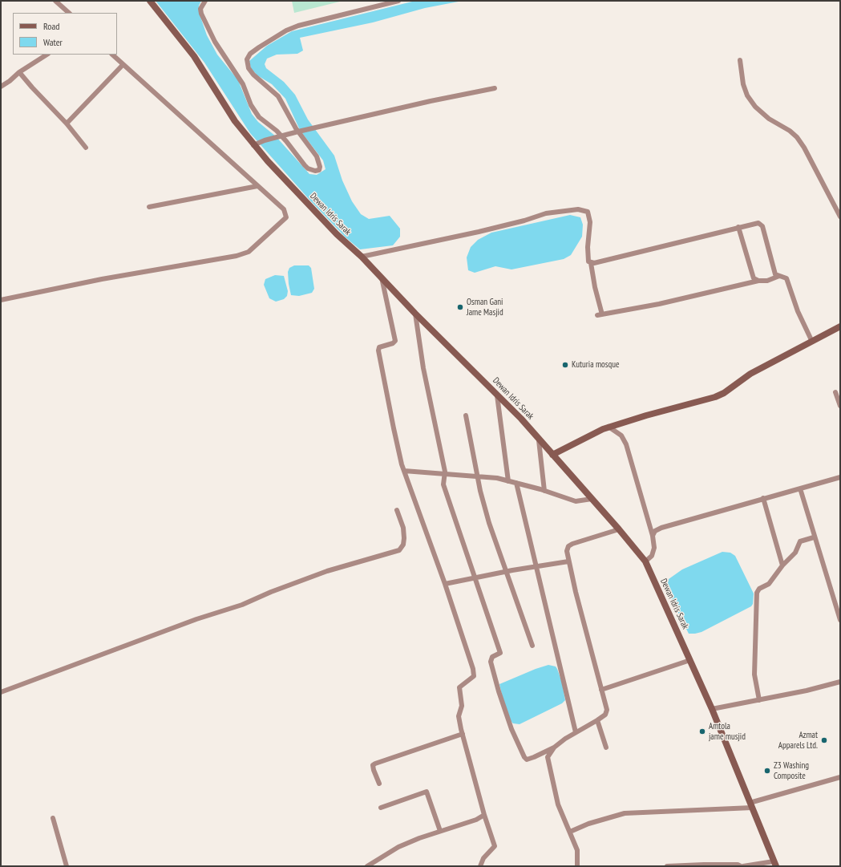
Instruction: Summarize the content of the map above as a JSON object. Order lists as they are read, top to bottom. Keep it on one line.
{"streets":{"main road":["Dewan Idris Sarak"]},"places":["Osman Gani Jame Masjid","Kuturia mosque","Amtola jame musjid","Azmat Apparels Ltd.","Z3 Washing Composite"],"legend":["Road","Water"]}
